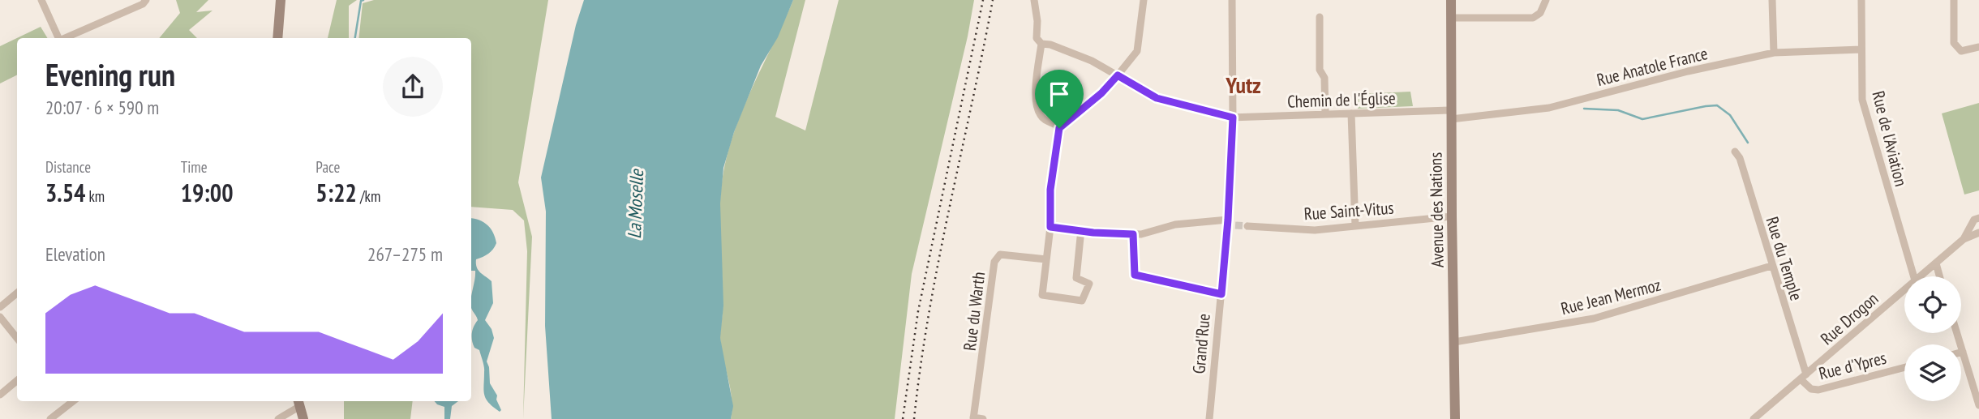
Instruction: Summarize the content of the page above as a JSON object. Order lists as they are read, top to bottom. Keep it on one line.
{"streets":{"main road":["Avenue des Nations"],"street":["Rue Anatole France","Chemin de l'Église","Rue de l'Aviation","Rue Saint-Vitus","Rue du Temple","Rue Jean Mermoz","Rue du Warth","Rue Drogon","Grand'Rue","Rue d'Ypres"]},"crossings":[["Rue Anatole France","Chemin de l'Église"],["Rue Anatole France","Rue de l'Aviation"],["Rue Anatole France","Avenue des Nations"],["Chemin de l'Église","Avenue des Nations"],["Chemin de l'Église","Grand'Rue"],["Avenue des Nations","Rue Saint-Vitus"],["Avenue des Nations","Rue Jean Mermoz"],["Rue du Temple","Rue Jean Mermoz"],["Rue du Temple","Rue Drogon"],["Rue du Temple","Rue d'Ypres"],["Rue Drogon","Rue d'Ypres"]],"districts":["Yutz"],"water":["La Moselle"],"page":{"heading":["Evening run","20:07 · 6 × 590 m"],"stats":[["Distance","3.54 km"],["Time","19:00"],["Pace","5:22 /km"]],"chart":["Elevation","267–275 m"]}}
